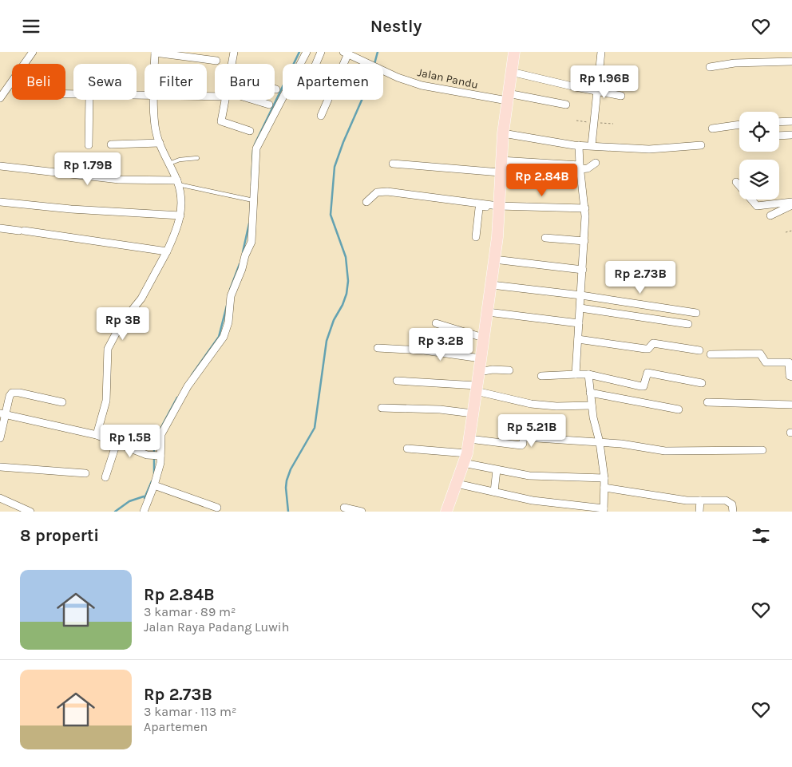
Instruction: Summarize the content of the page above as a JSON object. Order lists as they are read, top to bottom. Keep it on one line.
{"streets":{"street":["Jalan Pandu"]},"page":{"header":"Nestly","chip":["Beli","Sewa","Filter","Baru","Apartemen"],"price":["Rp 1.96B","Rp 1.79B","Rp 2.84B","Rp 2.73B","Rp 3B","Rp 3.2B","Rp 5.21B","Rp 1.5B"],"heading":"8 properti","list":[{"name":"Rp 2.84B","note":"3 kamar · 89 m² · Jalan Raya Padang Luwih"},{"name":"Rp 2.73B","note":"3 kamar · 113 m² · Apartemen"}]}}
